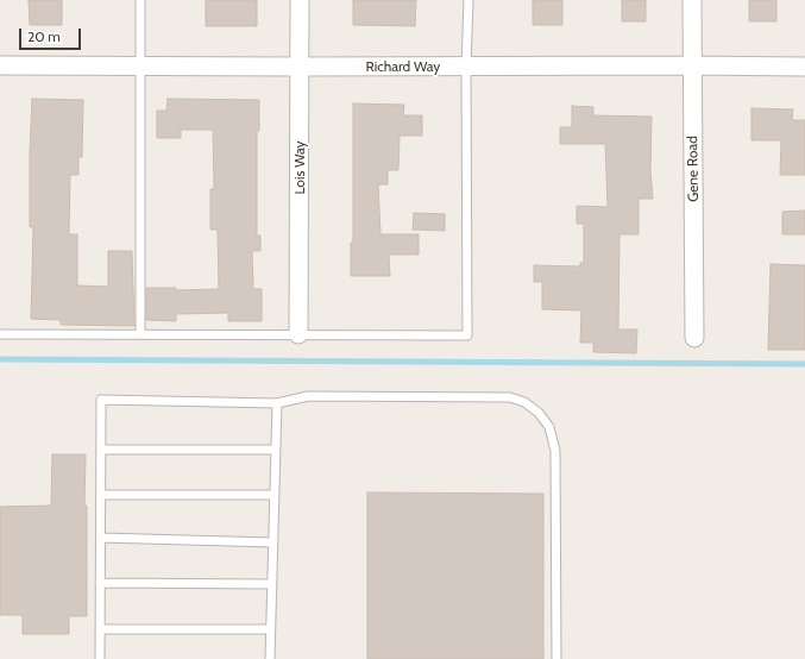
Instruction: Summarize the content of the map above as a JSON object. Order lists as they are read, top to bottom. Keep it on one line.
{"streets":{"street":["Richard Way","Lois Way","Gene Road"]},"crossings":[["Richard Way","Lois Way"],["Richard Way","Gene Road"]],"scale_bar":"20 m"}
